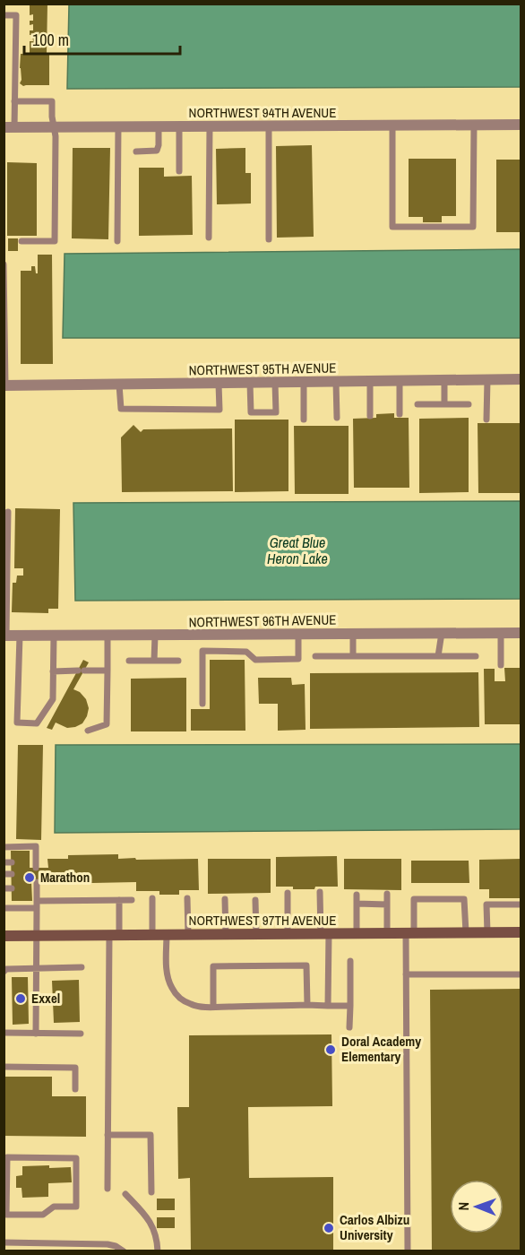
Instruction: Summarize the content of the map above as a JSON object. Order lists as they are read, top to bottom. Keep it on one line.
{"streets":{"street":["NORTHWEST 94TH AVENUE","NORTHWEST 95TH AVENUE","NORTHWEST 96TH AVENUE","NORTHWEST 97TH AVENUE"]},"water":["Great Blue Heron Lake"],"places":["Marathon","Exxel","Doral Academy Elementary","Carlos Albizu University"],"scale_bar":"100 m","north":"left"}
